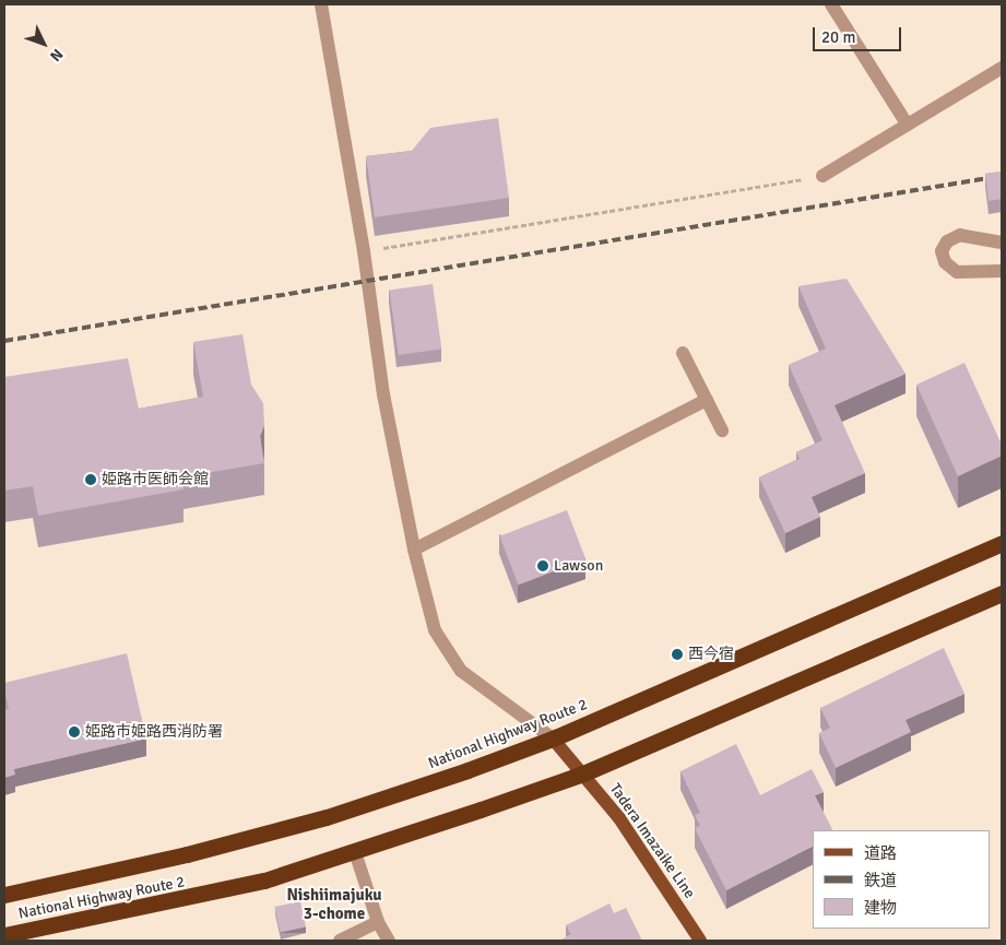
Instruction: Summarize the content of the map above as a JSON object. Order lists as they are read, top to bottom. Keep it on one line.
{"streets":{"highway":["National Highway Route 2"],"main road":["Tadera Imazaike Line"]},"crossings":[["National Highway Route 2","Tadera Imazaike Line"]],"districts":["Nishiimajuku 3-chome"],"places":["姫路市医師会館","Lawson","西今宿","姫路市姫路西消防署"],"legend":["道路","鉄道","建物"],"scale_bar":"20 m","north":"bottom right"}
